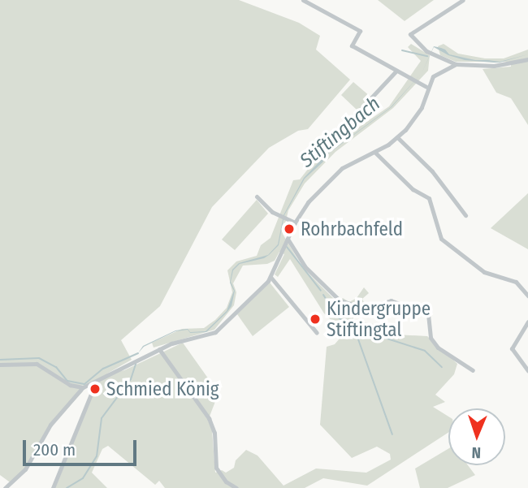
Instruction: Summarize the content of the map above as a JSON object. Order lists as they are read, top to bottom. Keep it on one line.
{"water":["Stiftingbach"],"places":["Rohrbachfeld","Kindergruppe Stiftingtal","Schmied König"],"scale_bar":"200 m","north":"bottom"}
